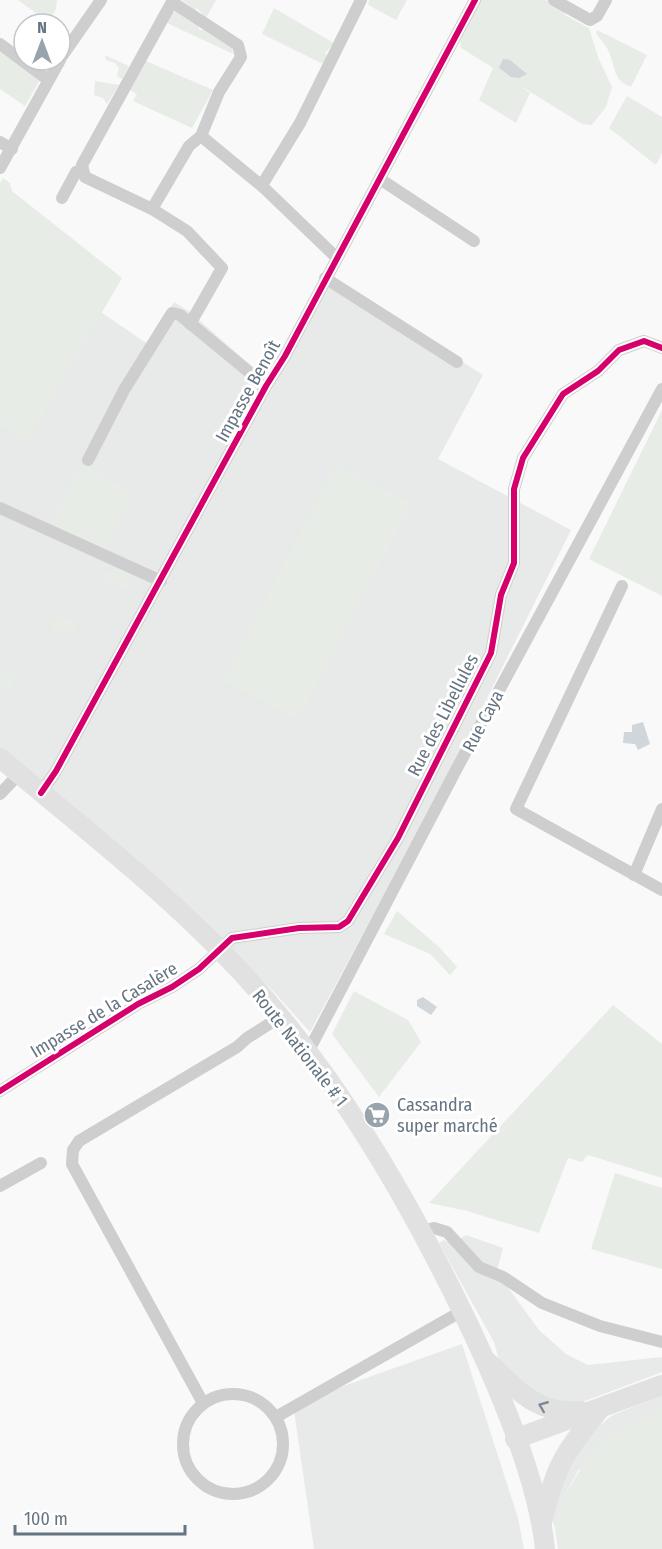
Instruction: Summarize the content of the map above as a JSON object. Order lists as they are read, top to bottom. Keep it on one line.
{"streets":{"main road":["Route Nationale # 1"],"street":["Impasse Benoît","Rue des Libellules","Rue Caya","Impasse de la Casalère"]},"crossings":[["Impasse Benoît","Route Nationale # 1"],["Rue des Libellules","Impasse de la Casalère"],["Rue des Libellules","Route Nationale # 1"],["Rue Caya","Route Nationale # 1"],["Impasse de la Casalère","Route Nationale # 1"]],"places":{"supermarket":["Cassandra super marché"]},"scale_bar":"100 m","north":"top"}
